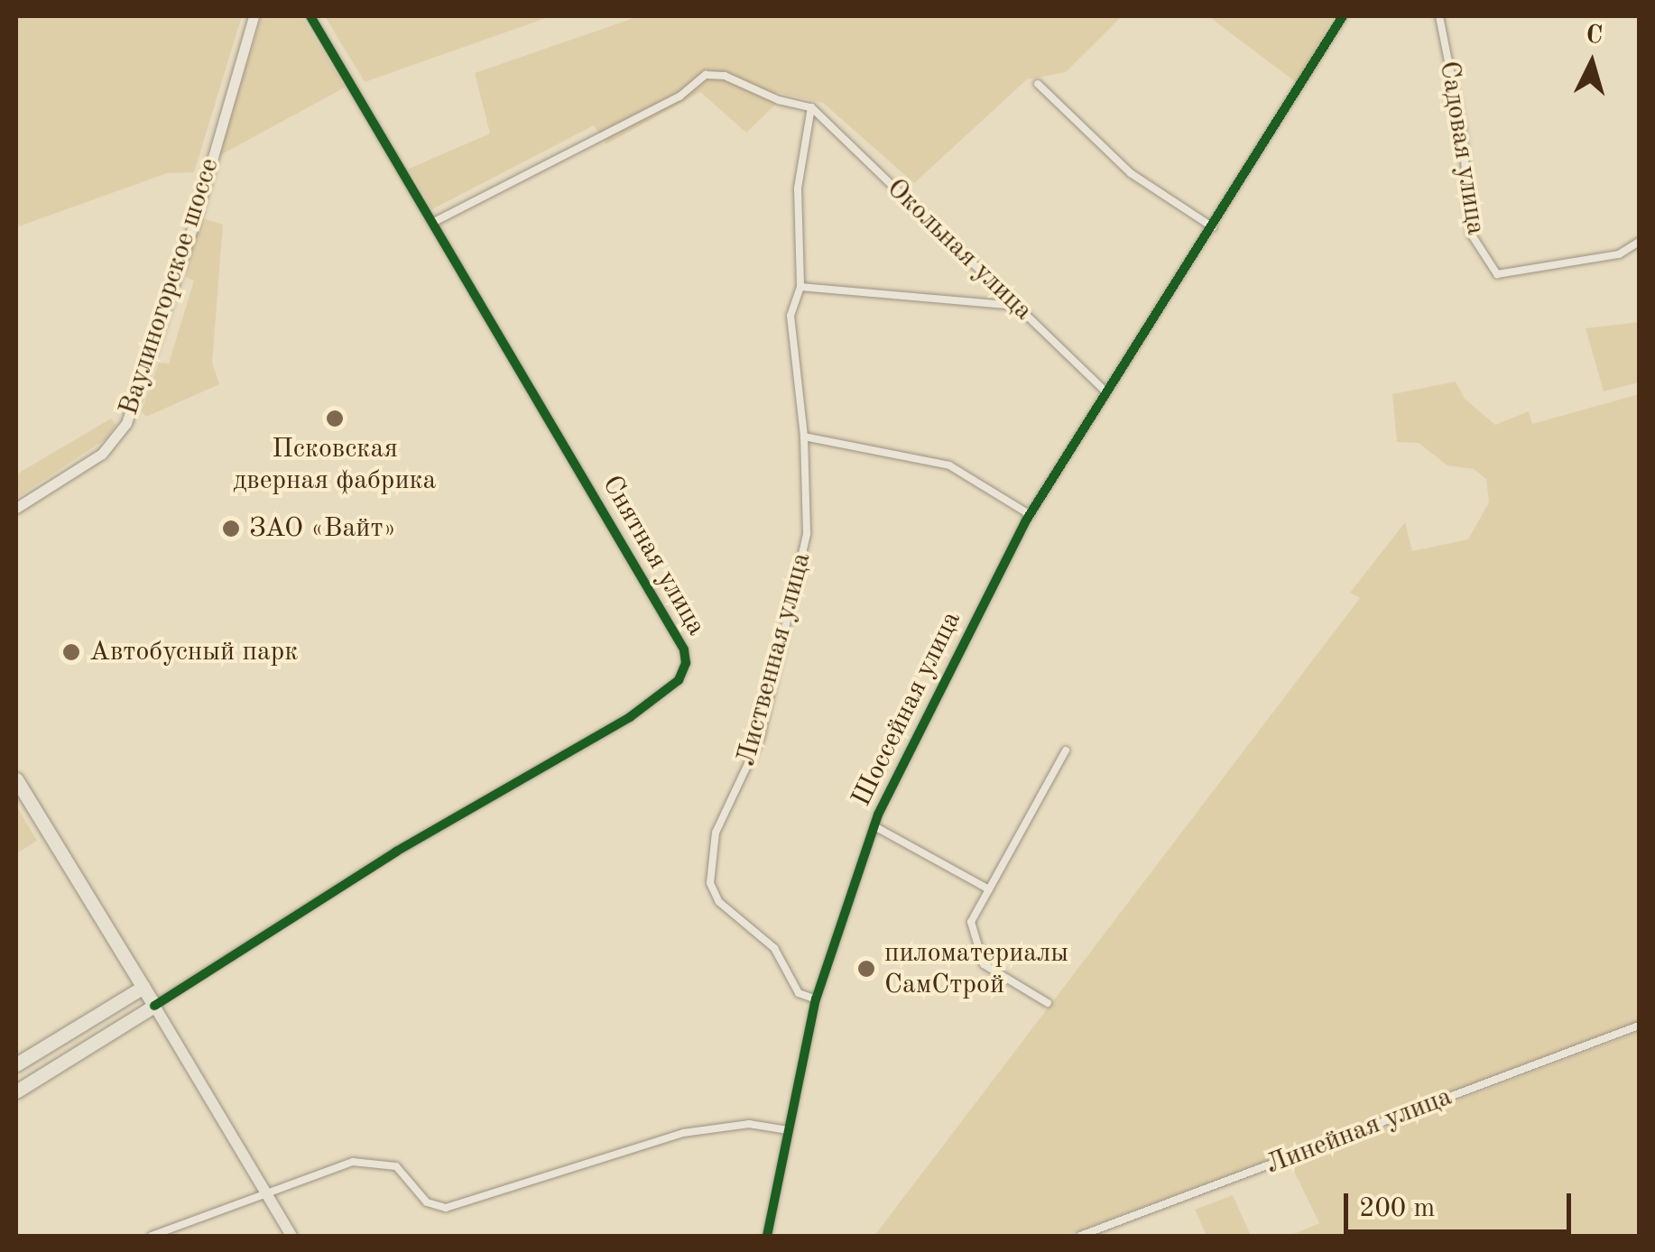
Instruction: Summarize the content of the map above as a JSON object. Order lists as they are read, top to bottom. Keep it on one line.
{"streets":{"street":["Садовая улица","Окольная улица","Ваулиногорское шоссе","Снятная улица","Лиственная улица","Шоссейная улица","Линейная улица"]},"crossings":[["Окольная улица","Лиственная улица"],["Окольная улица","Шоссейная улица"],["Лиственная улица","Шоссейная улица"]],"places":["Псковская дверная фабрика","ЗАО «Вайт»","Автобусный парк","пиломатериалы СамСтрой"],"scale_bar":"200 m","north":"top"}
